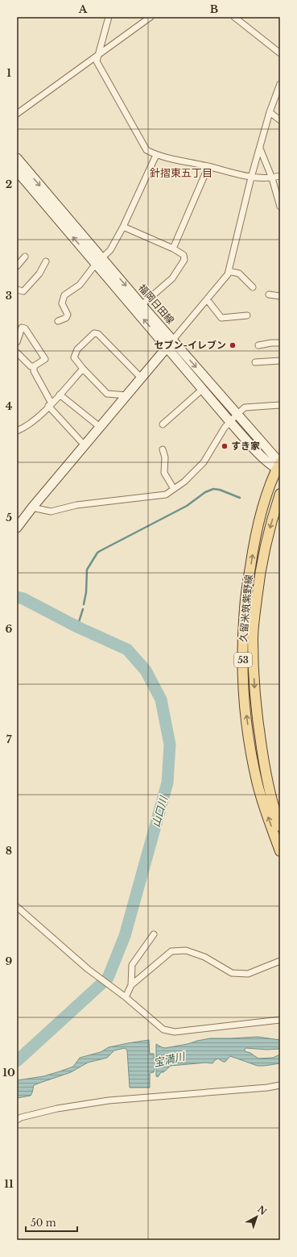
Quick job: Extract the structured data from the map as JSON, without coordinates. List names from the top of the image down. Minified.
{"streets":{"main road":["福岡日田線","久留米筑紫野線","53"]},"crossings":[["福岡日田線","久留米筑紫野線"]],"districts":["針摺東五丁目"],"water":["山口川","宝満川"],"places":["セブン-イレブン","すき家"],"scale_bar":"50 m","north":"top right","grid":{"columns":["A","B"],"rows":["1","2","3","4","5","6","7","8","9","10","11"]}}
